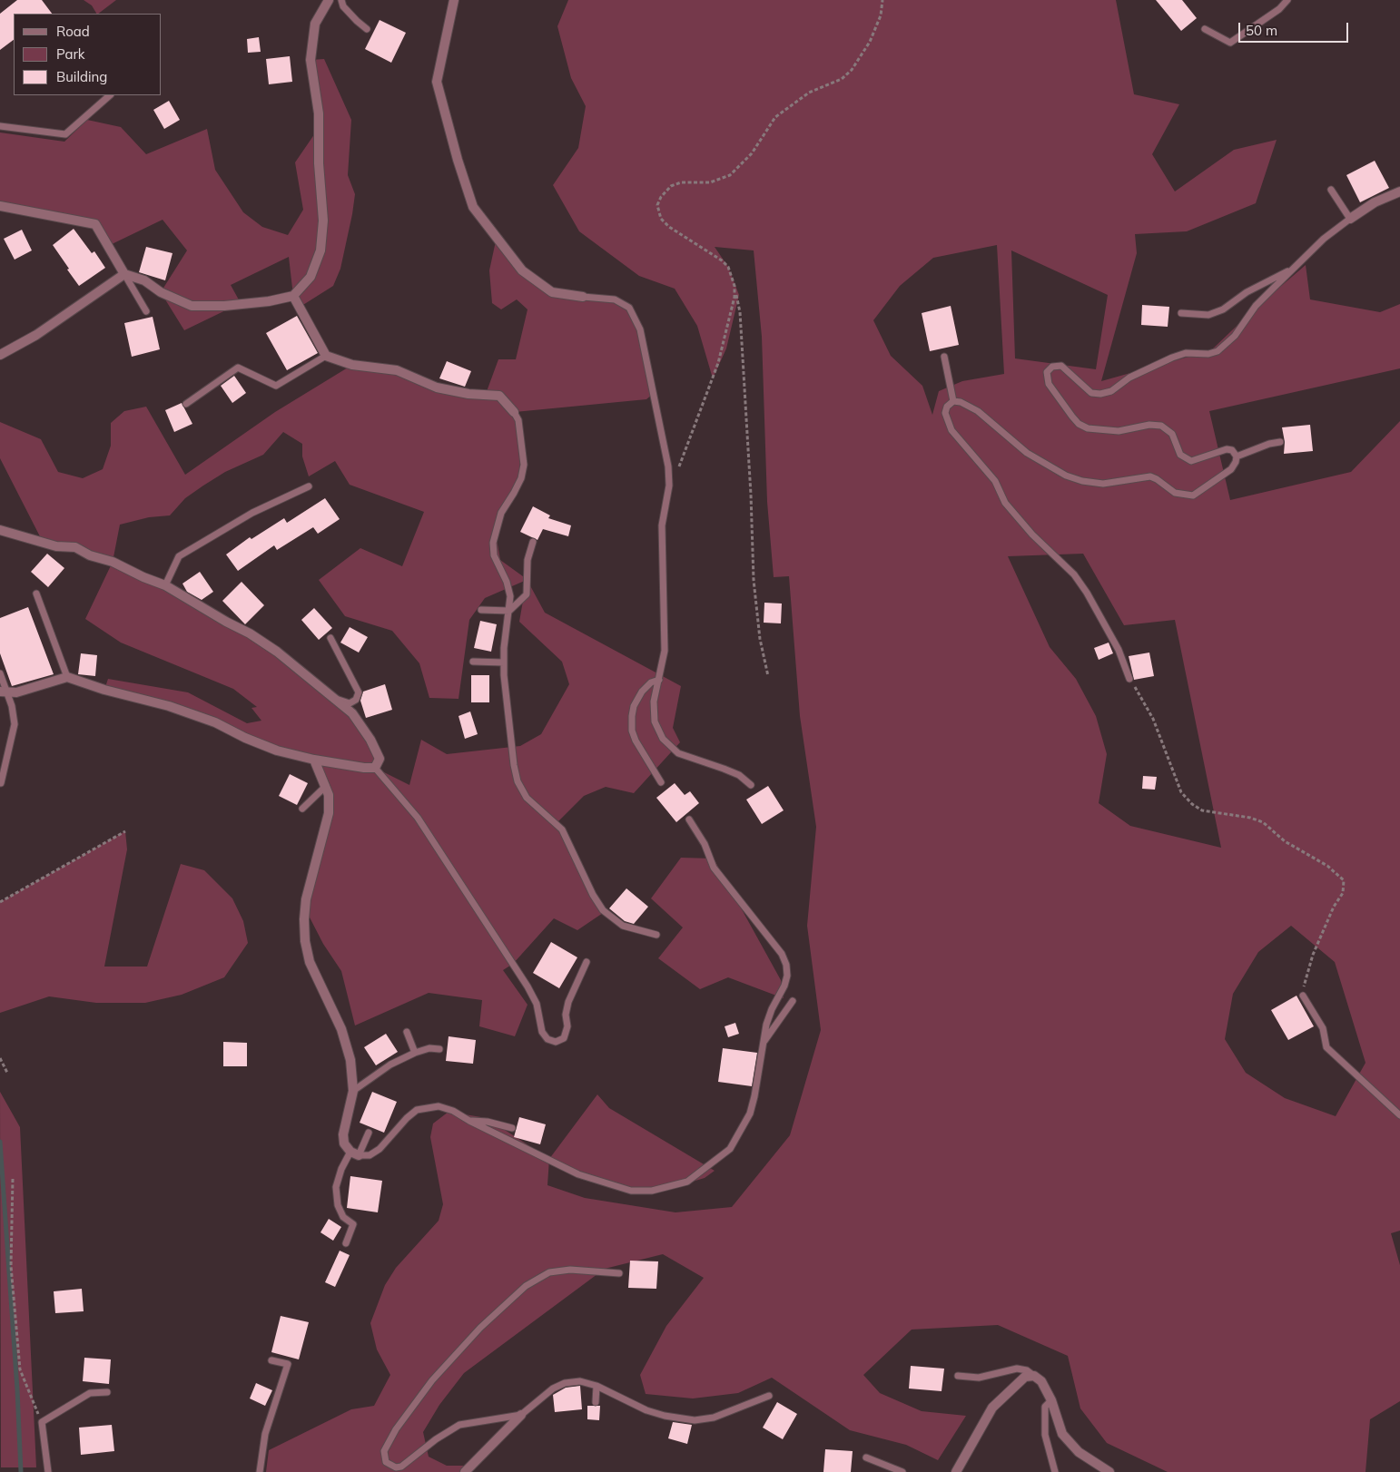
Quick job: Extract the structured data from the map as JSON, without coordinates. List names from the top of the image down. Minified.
{"legend":["Road","Park","Building"],"scale_bar":"50 m"}
